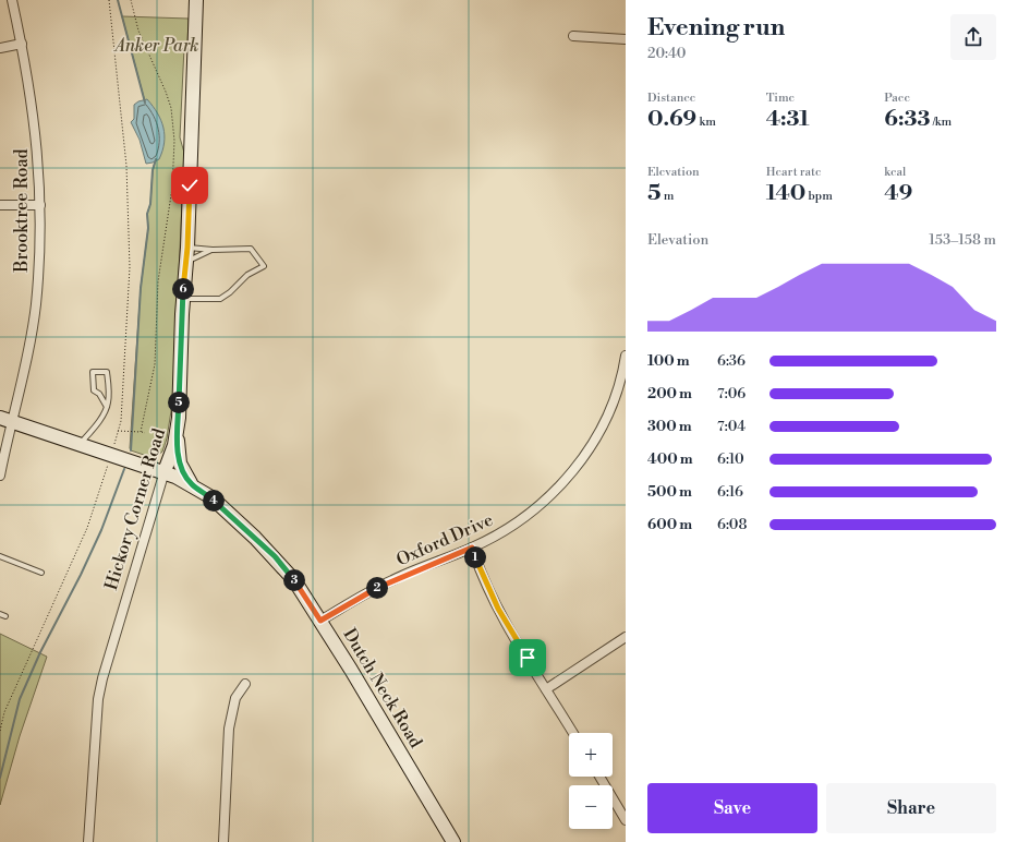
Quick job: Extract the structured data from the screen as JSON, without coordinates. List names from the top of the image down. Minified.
{"streets":{"street":["Brooktree Road","Hickory Corner Road","Oxford Drive","Dutch Neck Road"]},"crossings":[["Brooktree Road","Dutch Neck Road"],["Hickory Corner Road","Dutch Neck Road"],["Oxford Drive","Dutch Neck Road"]],"parks":["Anker Park"],"page":{"heading":["Evening run","20:40"],"stats":[["Distance","0.69 km"],["Time","4:31"],["Pace","6:33 /km"],["Elevation","5 m"],["Heart rate","140 bpm"],["kcal","49"]],"chart":["Elevation","153–158 m"],"pins":["6","5","4","1","3","2"],"list":[{"name":"100 m","note":"6:36"},{"name":"200 m","note":"7:06"},{"name":"300 m","note":"7:04"},{"name":"400 m","note":"6:10"},{"name":"500 m","note":"6:16"},{"name":"600 m","note":"6:08"}],"map_buttons":["+","−"],"buttons":["Save","Share"]}}
